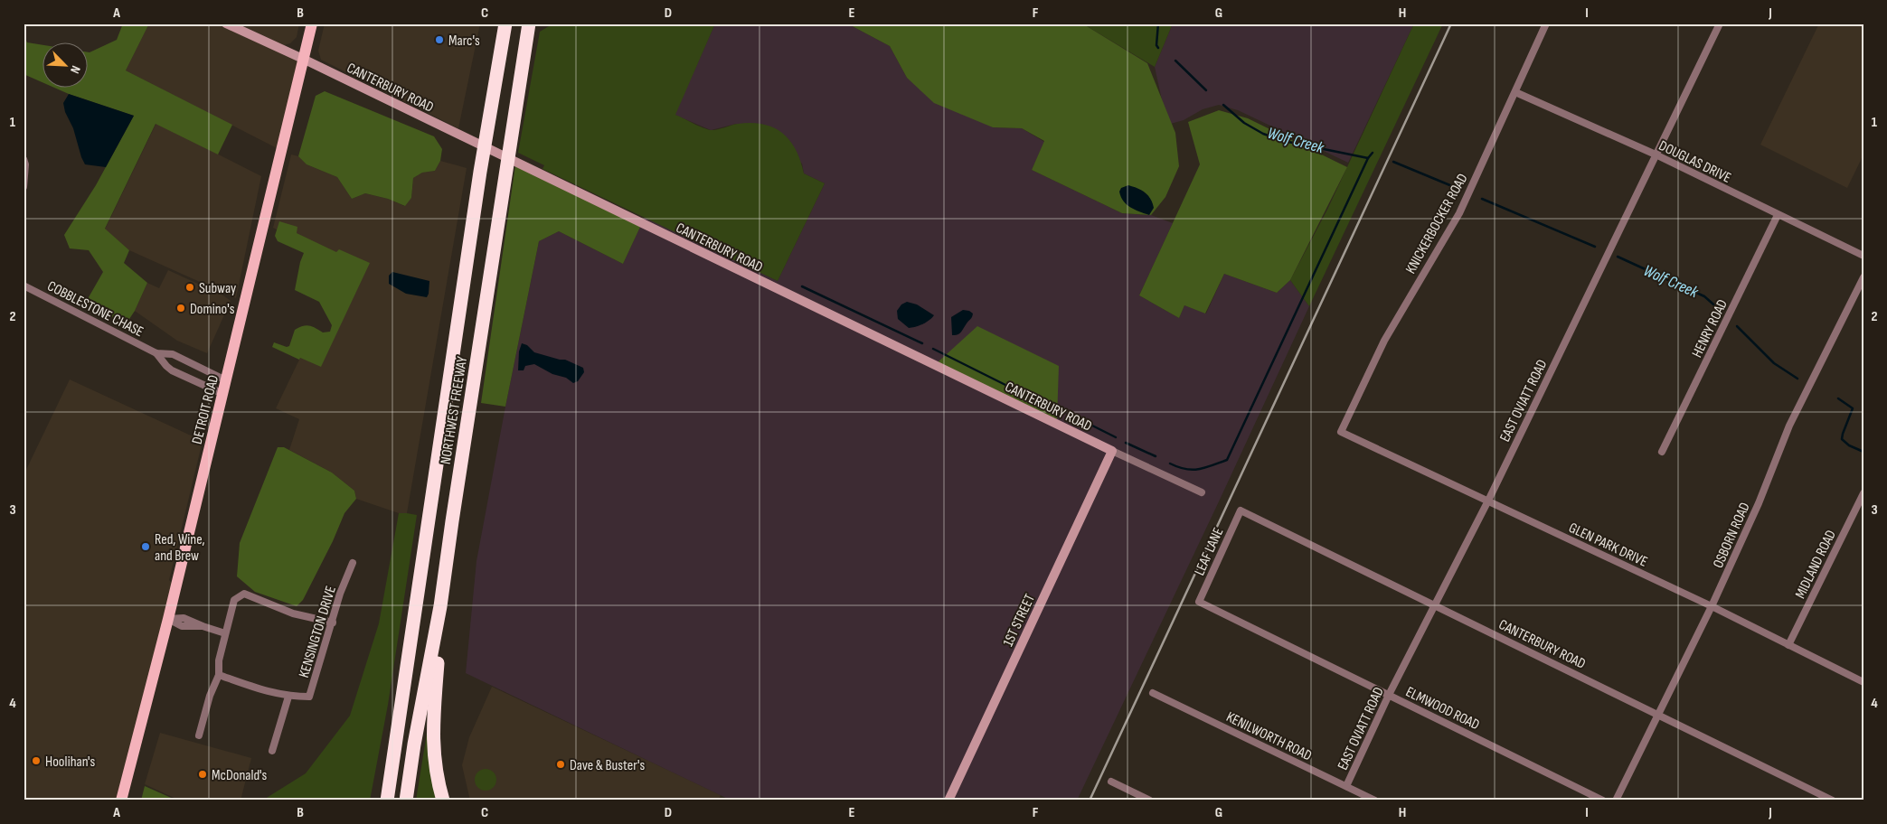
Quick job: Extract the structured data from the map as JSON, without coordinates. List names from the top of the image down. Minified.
{"streets":{"highway":["NORTHWEST FREEWAY"],"main road":["DETROIT ROAD"],"street":["CANTERBURY ROAD","DOUGLAS DRIVE","KNICKERBOCKER ROAD","COBBLESTONE CHASE","HENRY ROAD","EAST OVIATT ROAD","OSBORN ROAD","GLEN PARK DRIVE","LEAF LANE","MIDLAND ROAD","1ST STREET","KENSINGTON DRIVE","ELMWOOD ROAD","KENILWORTH ROAD"]},"crossings":[["CANTERBURY ROAD","EAST OVIATT ROAD"],["CANTERBURY ROAD","DETROIT ROAD"],["CANTERBURY ROAD","OSBORN ROAD"],["CANTERBURY ROAD","LEAF LANE"],["CANTERBURY ROAD","1ST STREET"],["DOUGLAS DRIVE","KNICKERBOCKER ROAD"],["DOUGLAS DRIVE","HENRY ROAD"],["DOUGLAS DRIVE","EAST OVIATT ROAD"],["KNICKERBOCKER ROAD","GLEN PARK DRIVE"],["COBBLESTONE CHASE","DETROIT ROAD"],["EAST OVIATT ROAD","GLEN PARK DRIVE"],["EAST OVIATT ROAD","ELMWOOD ROAD"],["EAST OVIATT ROAD","KENILWORTH ROAD"],["OSBORN ROAD","GLEN PARK DRIVE"],["GLEN PARK DRIVE","MIDLAND ROAD"],["LEAF LANE","ELMWOOD ROAD"]],"water":["Wolf Creek"],"places":["Marc's","Subway","Domino's","Red, Wine, and Brew","Hoolihan's","Dave & Buster's","McDonald's"],"north":"bottom right","grid":{"columns":["A","B","C","D","E","F","G","H","I","J"],"rows":["1","2","3","4"]}}
